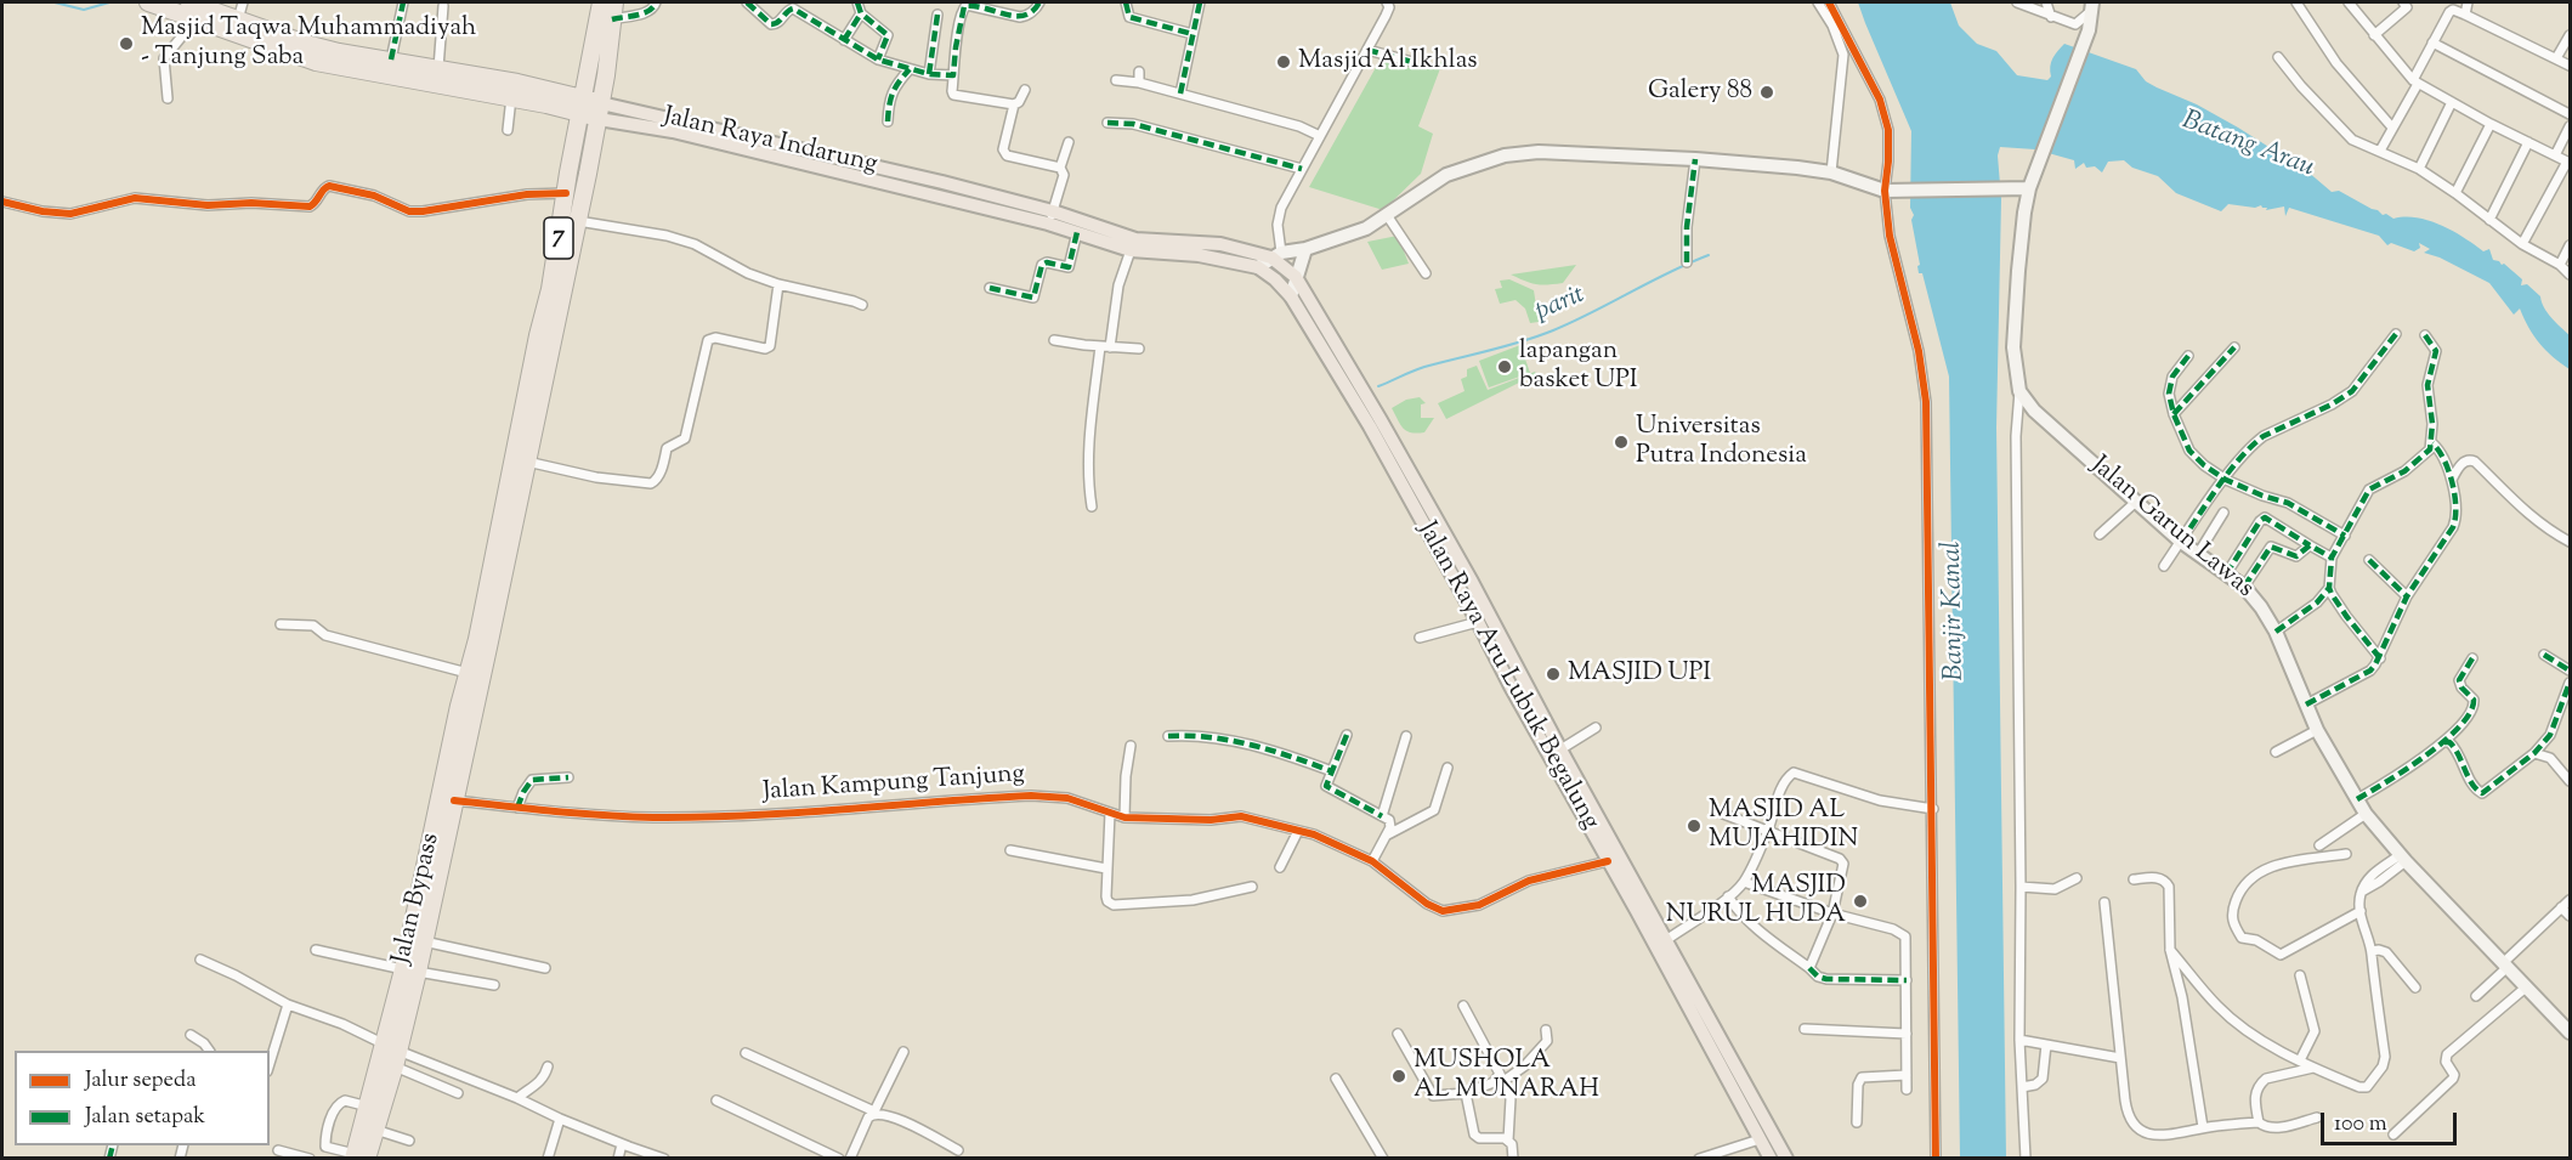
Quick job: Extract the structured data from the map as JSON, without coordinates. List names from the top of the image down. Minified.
{"streets":{"highway":["Jalan Raya Indarung","7","Jalan Bypass"],"main road":["Jalan Garun Lawas","Jalan Raya Aru Lubuk Begalung"],"street":["Jalan Kampung Tanjung"]},"crossings":[["Jalan Raya Indarung","7"],["Jalan Raya Indarung","Jalan Raya Aru Lubuk Begalung"],["7","Jalan Bypass"],["Jalan Raya Aru Lubuk Begalung","Jalan Kampung Tanjung"]],"water":["Batang Arau","parit","Banjir Kanal"],"places":["Masjid Taqwa Muhammadiyah - Tanjung Saba","Masjid Al Ikhlas","Galery 88","lapangan basket UPI","Universitas Putra Indonesia","MASJID UPI","MASJID AL MUJAHIDIN","MASJID NURUL HUDA","MUSHOLA AL MUNARAH"],"legend":["Jalur sepeda","Jalan setapak"],"scale_bar":"100 m"}
